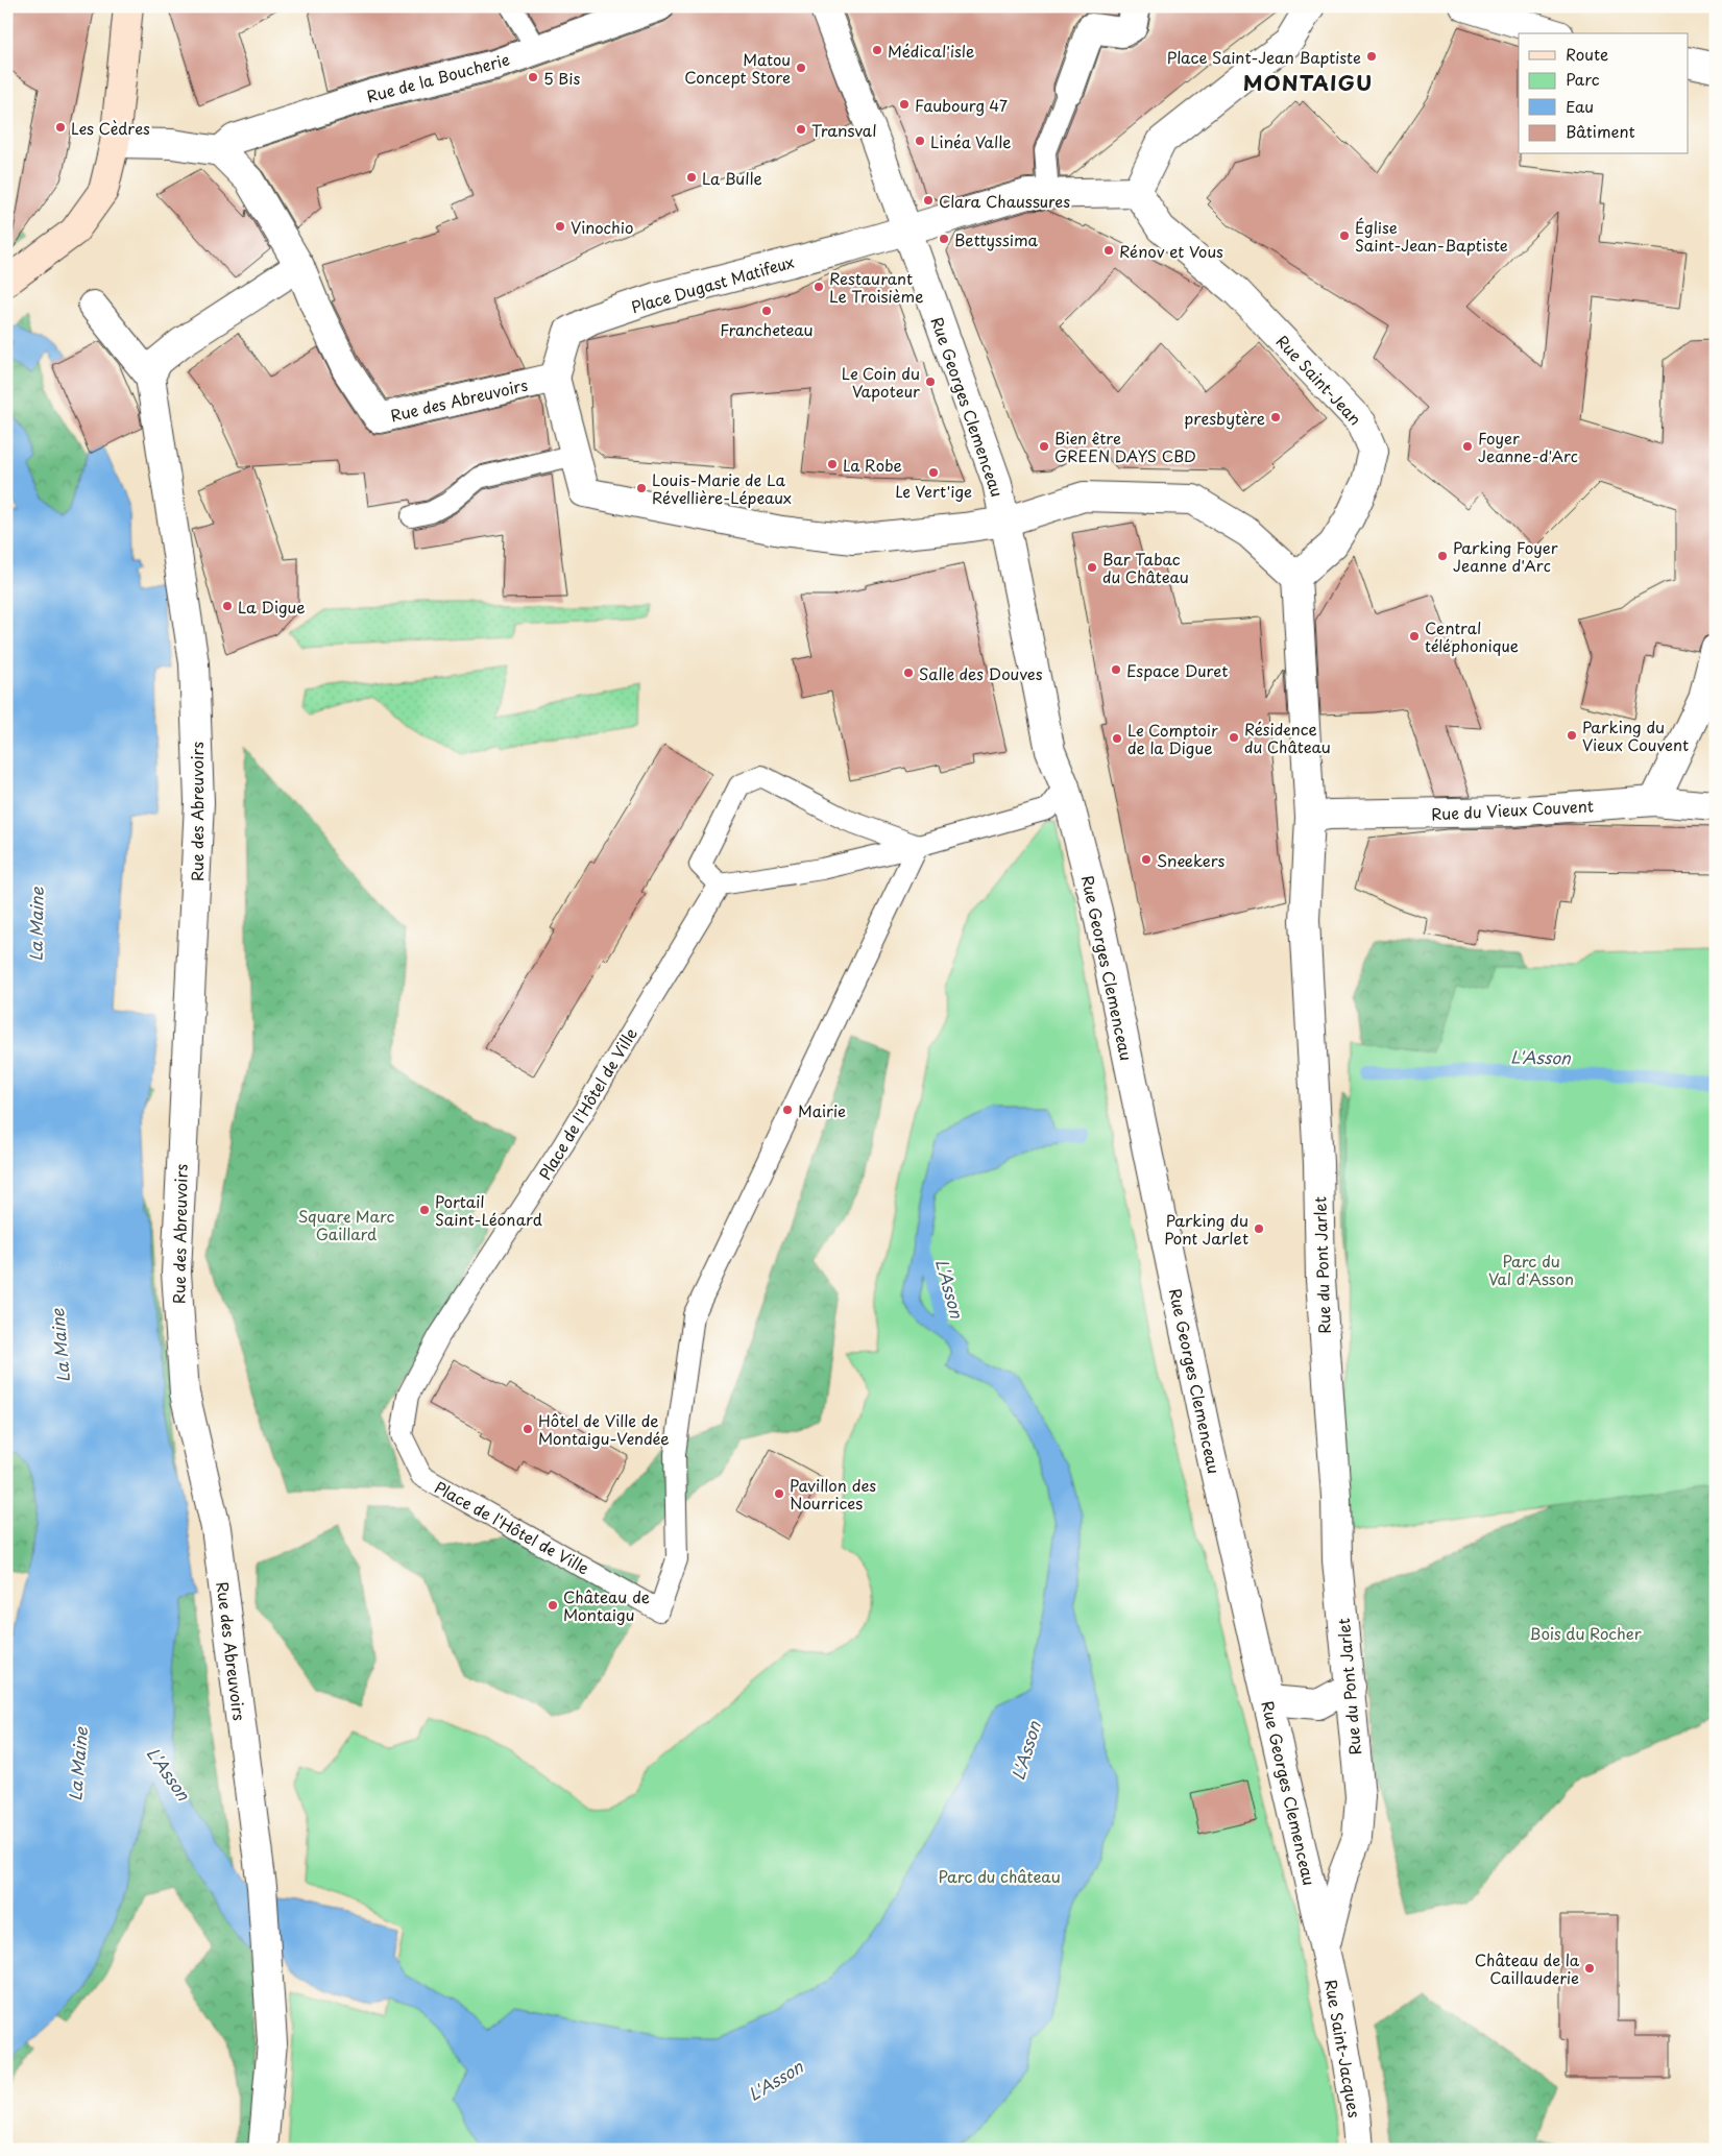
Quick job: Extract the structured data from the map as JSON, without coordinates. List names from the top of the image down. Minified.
{"streets":{"street":["Rue de la Boucherie","Place Dugast Matifeux","Rue Saint-Jean","Rue des Abreuvoirs","Rue Georges Clemenceau","Rue du Vieux Couvent","Rue du Pont Jarlet","Rue Saint-Jacques"],"lane":["Place de l'Hôtel de Ville"]},"crossings":[["Rue de la Boucherie","Rue des Abreuvoirs"],["Place Dugast Matifeux","Rue des Abreuvoirs"],["Place Dugast Matifeux","Rue Georges Clemenceau"],["Rue Saint-Jean","Rue du Pont Jarlet"],["Rue Georges Clemenceau","Rue du Pont Jarlet"],["Rue Georges Clemenceau","Rue Saint-Jacques"],["Rue du Vieux Couvent","Rue du Pont Jarlet"],["Rue du Pont Jarlet","Rue Saint-Jacques"]],"districts":["MONTAIGU"],"water":["La Maine","L'Asson"],"parks":["Square Marc Gaillard","Parc du Val d'Asson","Bois du Rocher","Parc du château"],"places":["Médical'isle","Place Saint-Jean Baptiste","Matou Concept Store","5 Bis","Faubourg 47","Les Cèdres","Transval","Linéa Valle","La Bulle","Clara Chaussures","Vinochio","Église Saint-Jean-Baptiste","Bettyssima","Rénov et Vous","Restaurant Le Troisième","Francheteau","Le Coin du Vapoteur","presbytère","Bien être GREEN DAYS CBD","Foyer Jeanne-d'Arc","La Robe","Le Vert'ige","Louis-Marie de La Révellière-Lépeaux","Parking Foyer Jeanne d'Arc","Bar Tabac du Château","La Digue","Central téléphonique","Espace Duret","Salle des Douves","Parking du Vieux Couvent","Résidence du Château","Le Comptoir de la Digue","Sneekers","Mairie","Portail Saint-Léonard","Parking du Pont Jarlet","Hôtel de Ville de Montaigu-Vendée","Pavillon des Nourrices","Château de Montaigu","Château de la Caillauderie"],"legend":["Route","Parc","Eau","Bâtiment"]}
